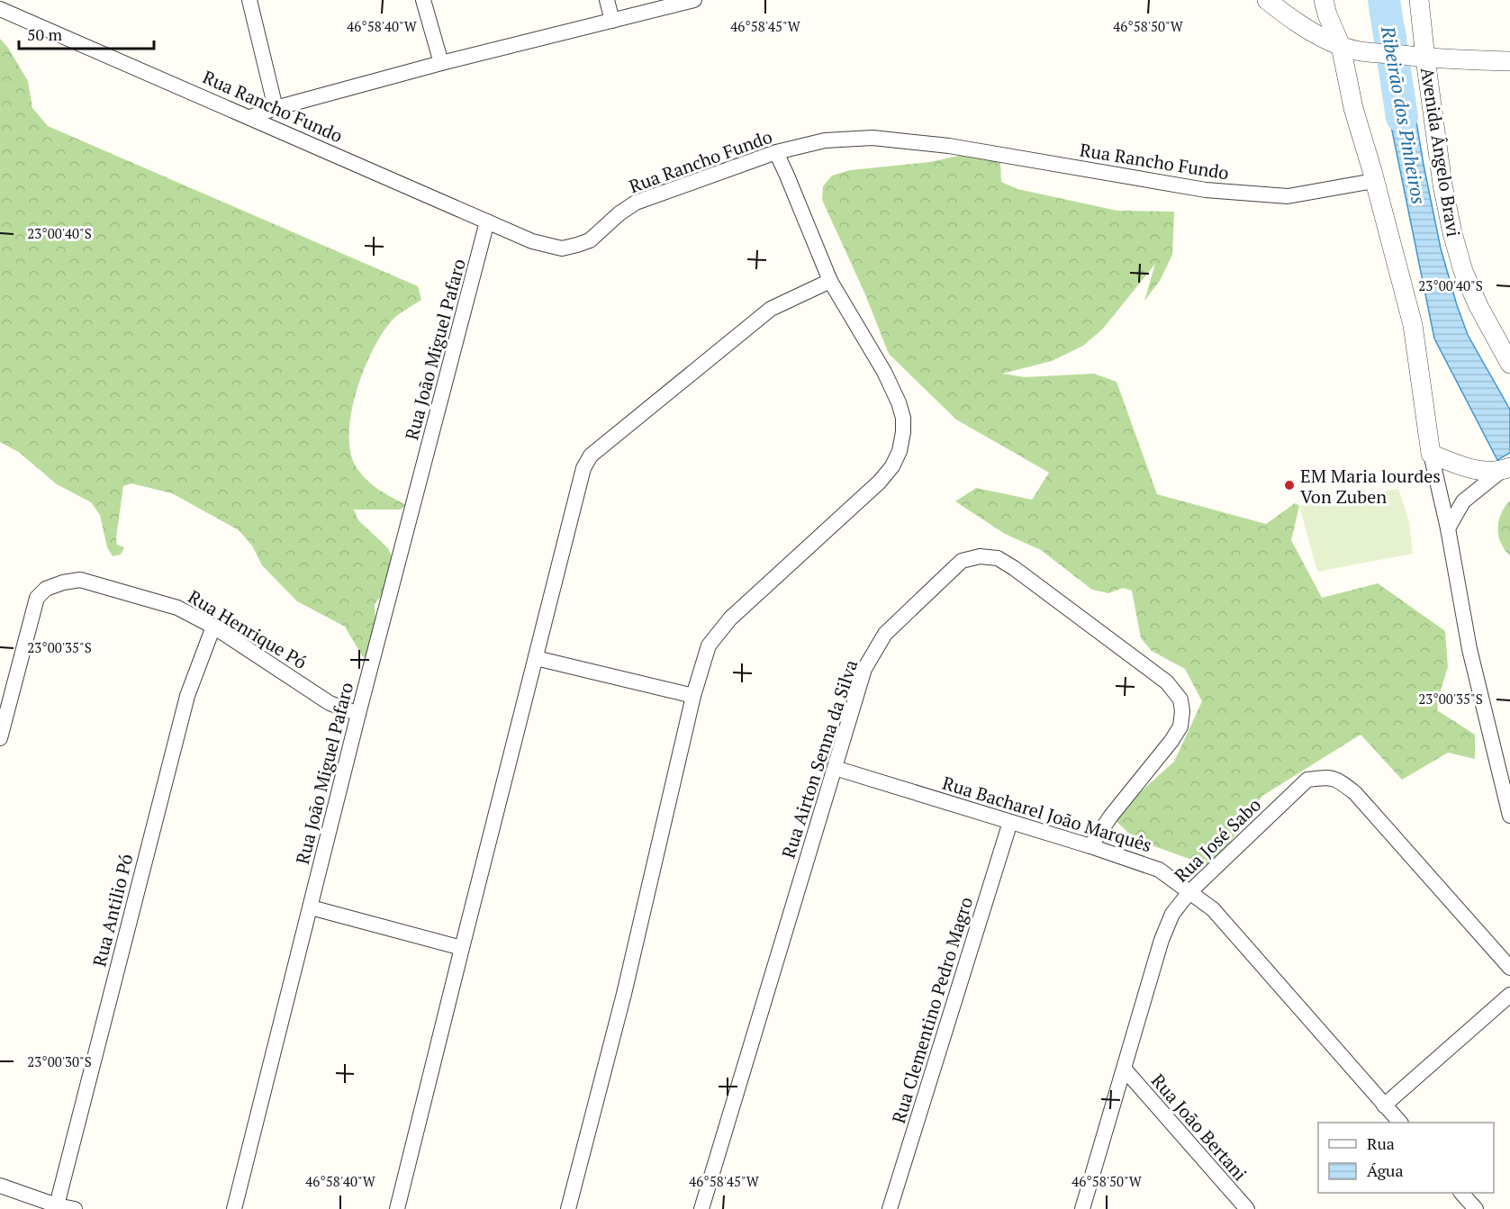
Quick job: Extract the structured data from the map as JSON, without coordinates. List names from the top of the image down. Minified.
{"streets":{"street":["Rua Rancho Fundo","Avenida Ângelo Bravi","Rua João Miguel Pafaro","Rua Henrique Pó","Rua Airton Senna da Silva","Rua Bacharel João Marquês","Rua José Sabo","Rua Antilio Pó","Rua Clementino Pedro Magro","Rua João Bertani"]},"crossings":[["Rua Rancho Fundo","Rua João Miguel Pafaro"],["Rua João Miguel Pafaro","Rua Henrique Pó"],["Rua Henrique Pó","Rua Antilio Pó"],["Rua Airton Senna da Silva","Rua Bacharel João Marquês"],["Rua Bacharel João Marquês","Rua José Sabo"],["Rua Bacharel João Marquês","Rua Clementino Pedro Magro"],["Rua José Sabo","Rua João Bertani"]],"water":["Ribeirão dos Pinheiros"],"places":["EM Maria lourdes Von Zuben"],"legend":["Rua","Água"],"scale_bar":"50 m","coordinates":["46°58'40\"W","46°58'45\"W","46°58'50\"W","23°00'40\"S","23°00'35\"S","23°00'30\"S"]}
